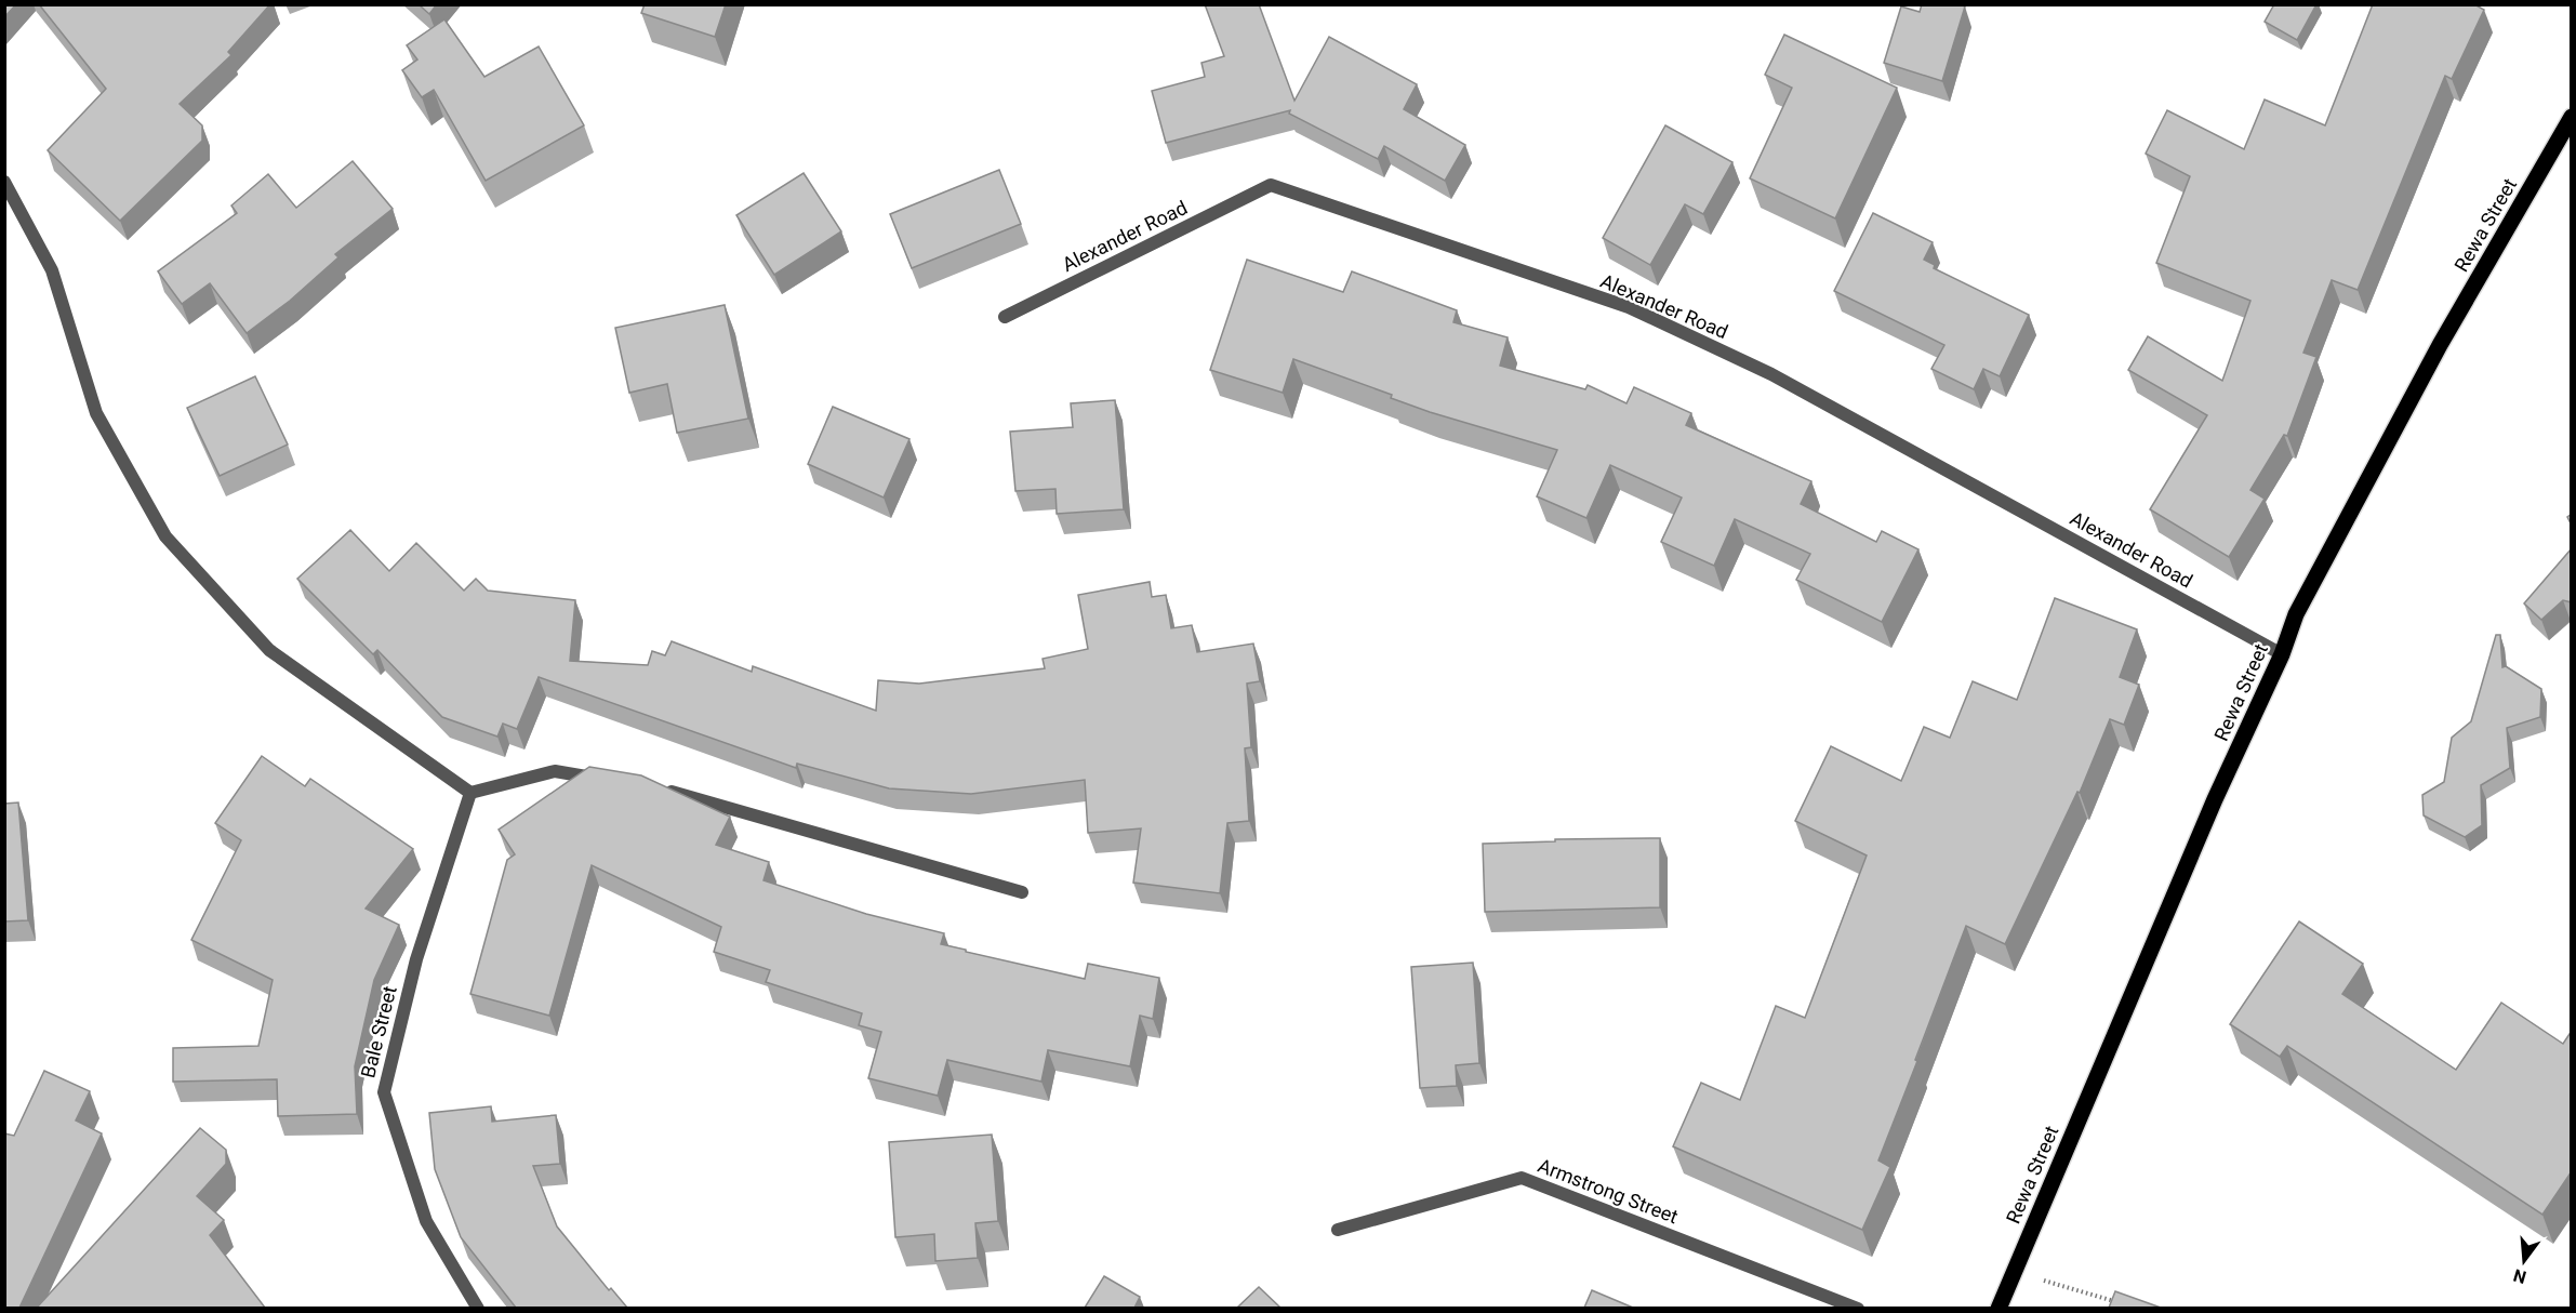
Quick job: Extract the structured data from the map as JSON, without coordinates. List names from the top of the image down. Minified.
{"streets":{"main road":["Rewa Street"],"street":["Alexander Road","Bale Street","Armstrong Street"]},"crossings":[["Rewa Street","Alexander Road"]],"north":"bottom"}
